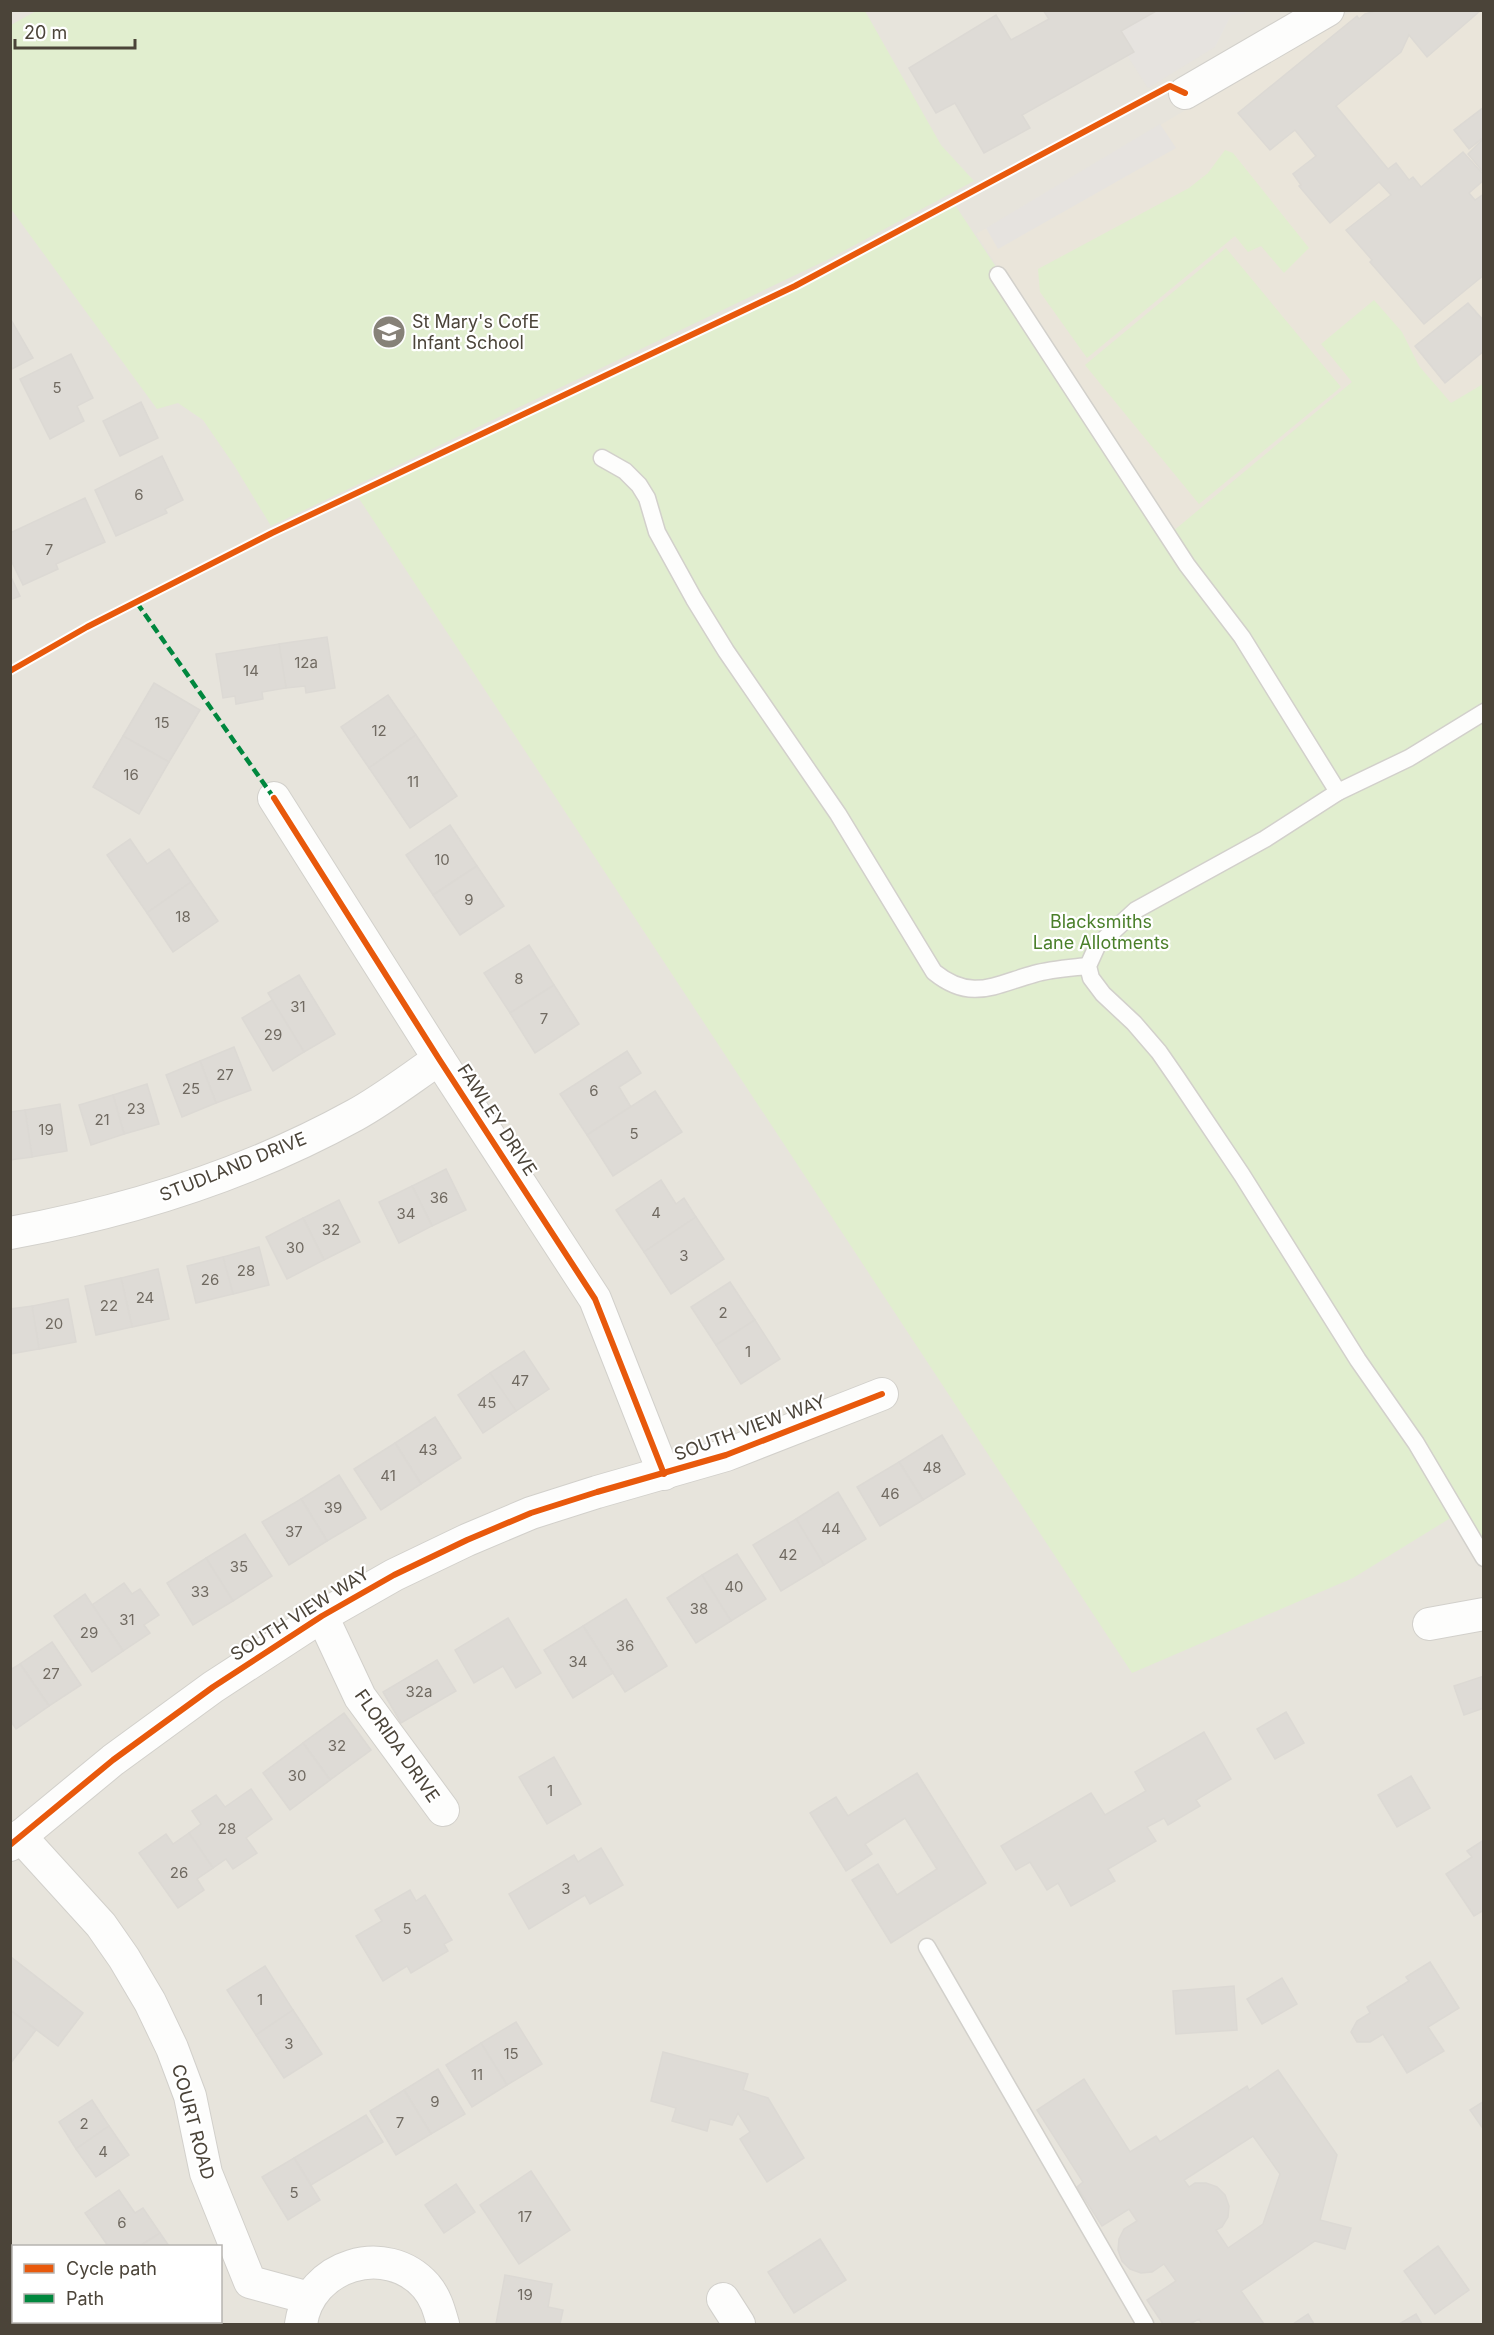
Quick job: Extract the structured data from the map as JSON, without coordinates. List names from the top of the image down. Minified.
{"streets":{"street":["FAWLEY DRIVE","STUDLAND DRIVE","SOUTH VIEW WAY","FLORIDA DRIVE","COURT ROAD"]},"crossings":[["FAWLEY DRIVE","STUDLAND DRIVE"],["FAWLEY DRIVE","SOUTH VIEW WAY"],["SOUTH VIEW WAY","FLORIDA DRIVE"],["SOUTH VIEW WAY","COURT ROAD"]],"parks":["Blacksmiths Lane Allotments"],"places":{"school or university":["St Mary's CofE Infant School"]},"house_numbers":["5","6","7","12a","14","15","12","16","11","10","9","18","8","31","7","29","27","25","6","23","21","19","5","36","4","34","32","30","3","28","26","24","22","2","20","1","47","45","43","48","41","46","39","44","37","42","35","40","33","38","31","29","36","34","27","32a","32","30","1","28","26","3","5","1","3","15","11","9","7","2","4","5","17","6","19"],"legend":["Cycle path","Path"],"scale_bar":"20 m"}
